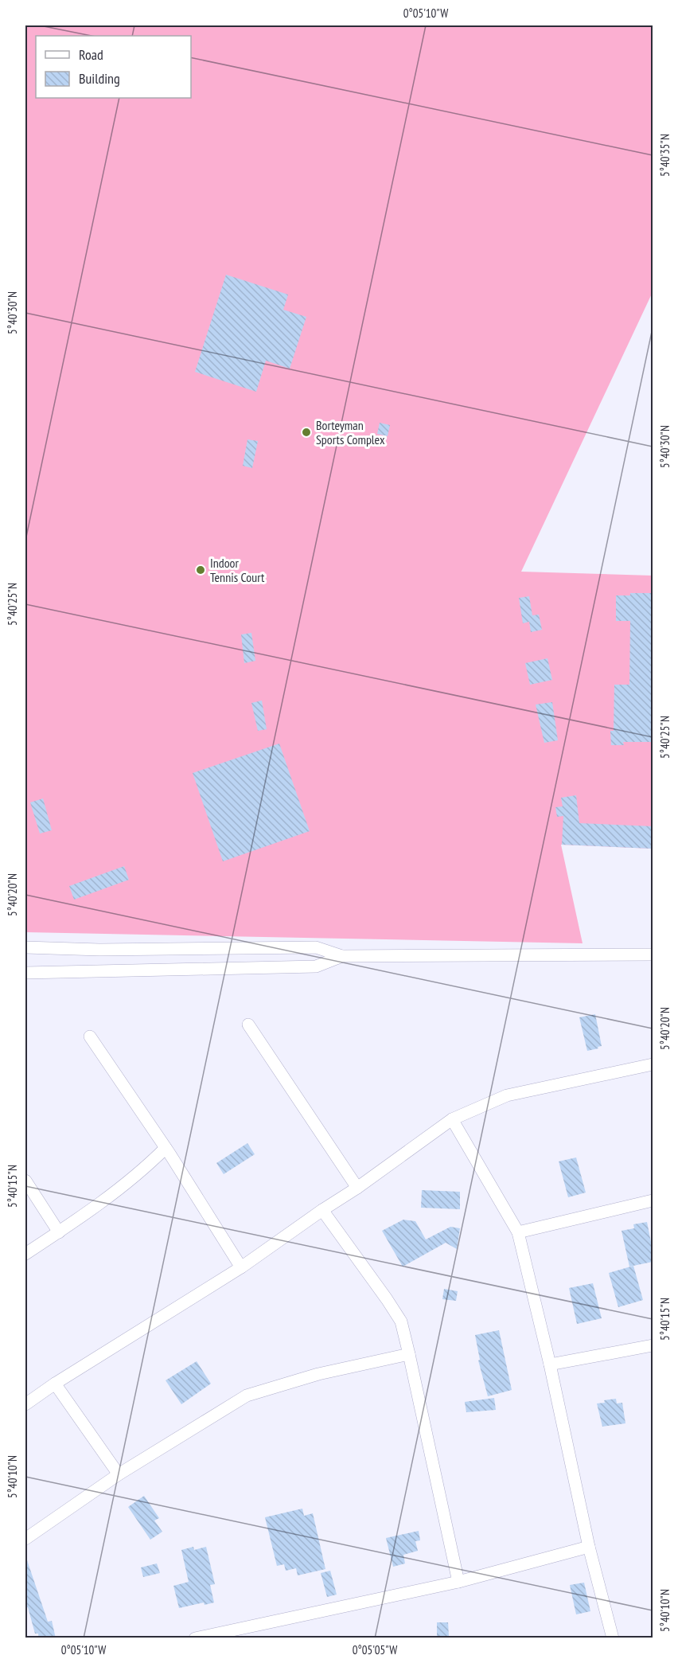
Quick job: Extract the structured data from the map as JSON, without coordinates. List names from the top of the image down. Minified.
{"places":["Borteyman Sports Complex","Indoor Tennis Court"],"legend":["Road","Building"],"coordinates":["0°05'10\"W","5°40'35\"N","5°40'30\"N","5°40'25\"N","5°40'20\"N","5°40'15\"N","5°40'10\"N","0°05'05\"W"]}
